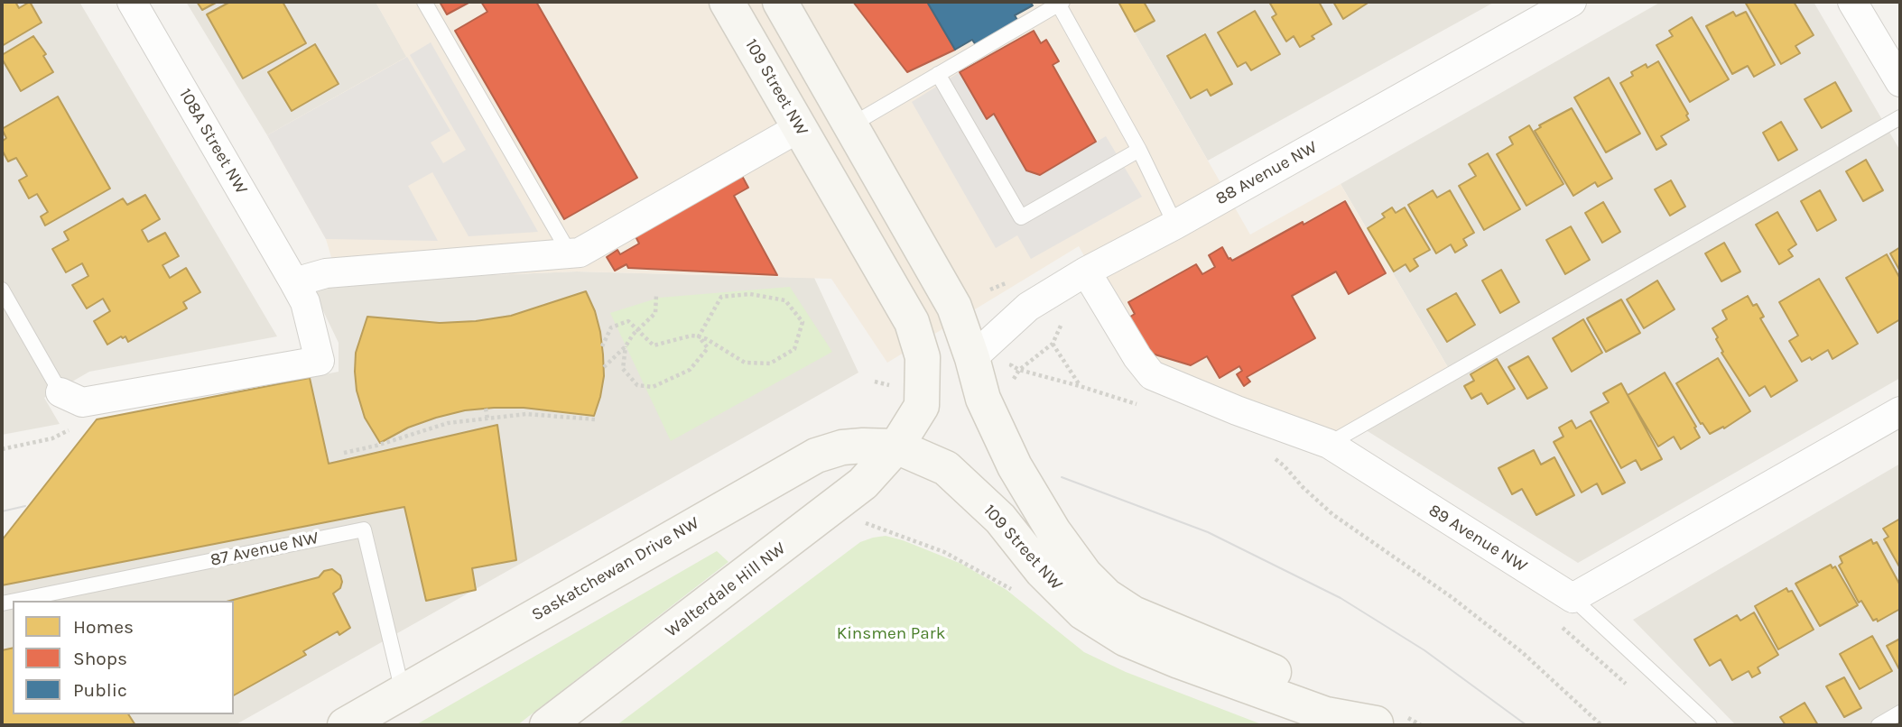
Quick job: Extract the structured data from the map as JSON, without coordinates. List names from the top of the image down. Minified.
{"streets":{"main road":["109 Street NW","Saskatchewan Drive NW","Walterdale Hill NW"],"street":["108A Street NW","88 Avenue NW","89 Avenue NW"],"lane":["87 Avenue NW"]},"crossings":[["109 Street NW","88 Avenue NW"],["109 Street NW","Saskatchewan Drive NW"],["109 Street NW","Walterdale Hill NW"],["88 Avenue NW","89 Avenue NW"],["87 Avenue NW","Saskatchewan Drive NW"],["Saskatchewan Drive NW","Walterdale Hill NW"]],"parks":["Kinsmen Park"],"legend":["Homes","Shops","Public"]}
